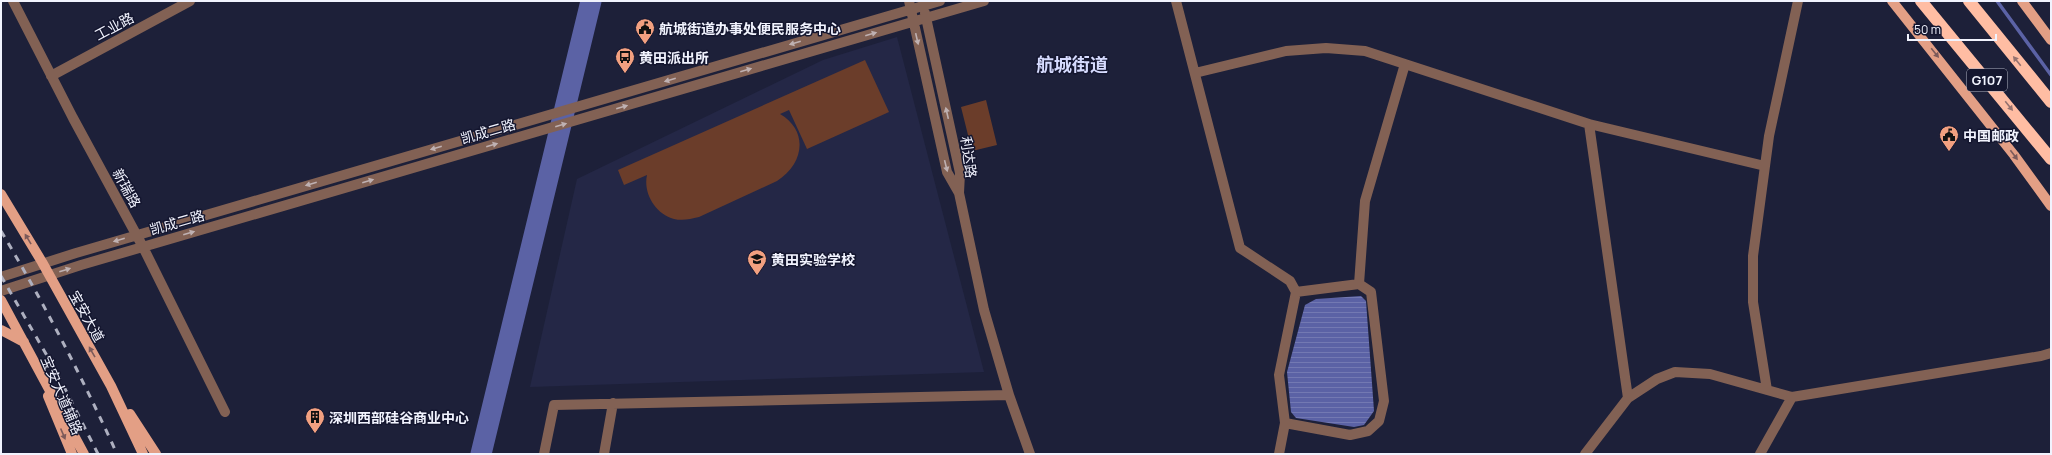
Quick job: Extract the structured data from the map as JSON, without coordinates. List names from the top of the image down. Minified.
{"streets":{"highway":["G107"],"main road":["宝安大道","宝安大道辅路"],"street":["工业路","凯成二路","利达路","新瑞路"]},"crossings":[["工业路","新瑞路"],["凯成二路","利达路"],["凯成二路","新瑞路"],["凯成二路","宝安大道"]],"districts":["航城街道"],"places":{"public building":["航城街道办事处便民服务中心","中国邮政"],"bus stop":["黄田派出所"],"school or university":["黄田实验学校"],"building":["深圳西部硅谷商业中心"]},"scale_bar":"50 m"}
